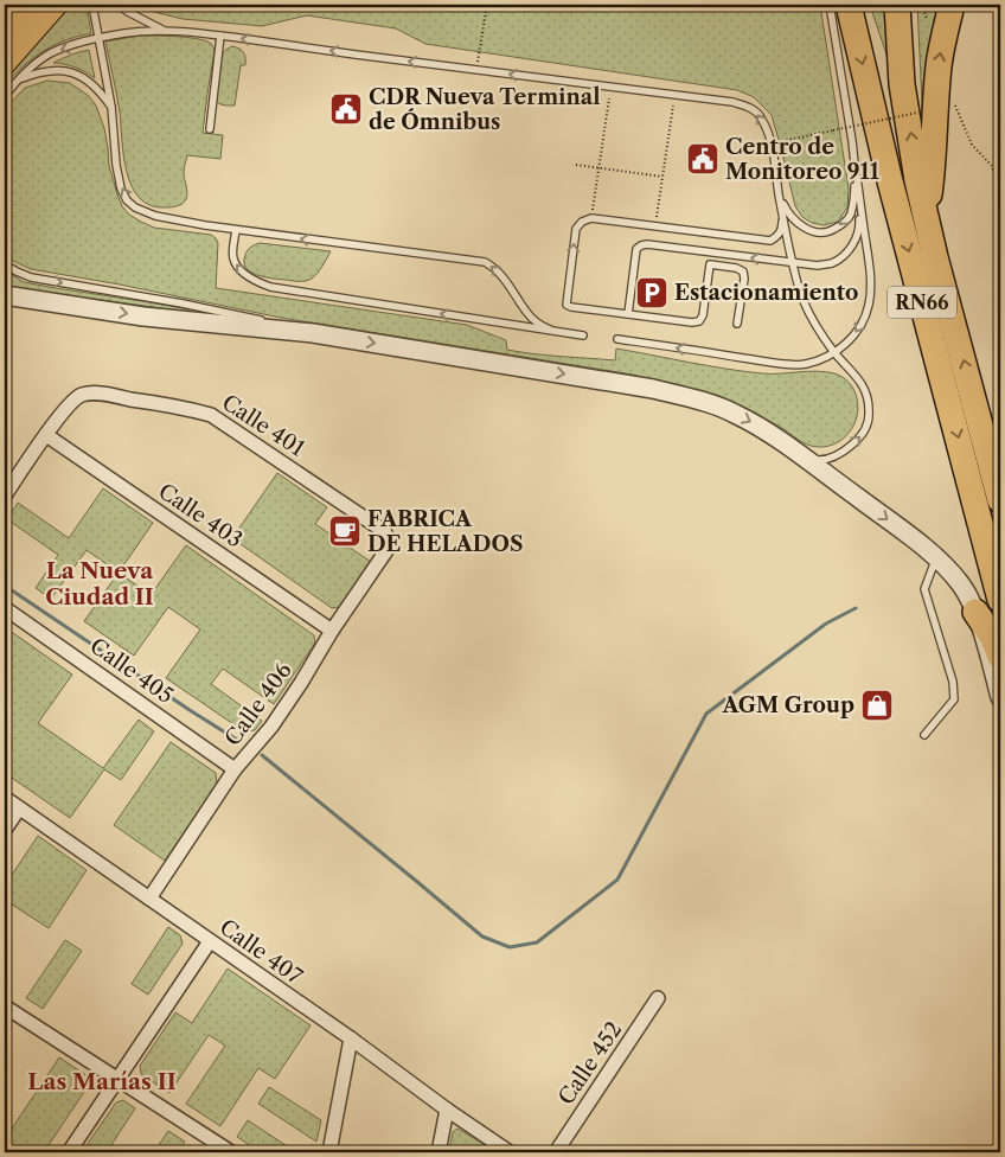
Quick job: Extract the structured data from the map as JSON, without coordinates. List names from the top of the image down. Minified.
{"streets":{"highway":["RN66"],"street":["Calle 401","Calle 403","Calle 405","Calle 406","Calle 407","Calle 452"]},"crossings":[["Calle 401","Calle 403"],["Calle 401","Calle 406"],["Calle 403","Calle 406"],["Calle 405","Calle 406"],["Calle 406","Calle 407"]],"districts":["La Nueva Ciudad II","Las Marías II"],"places":{"public building":["CDR Nueva Terminal de Ómnibus","Centro de Monitoreo 911"],"parking":["Estacionamiento"],"cafe":["FABRICA DE HELADOS"],"shop":["AGM Group"]}}
